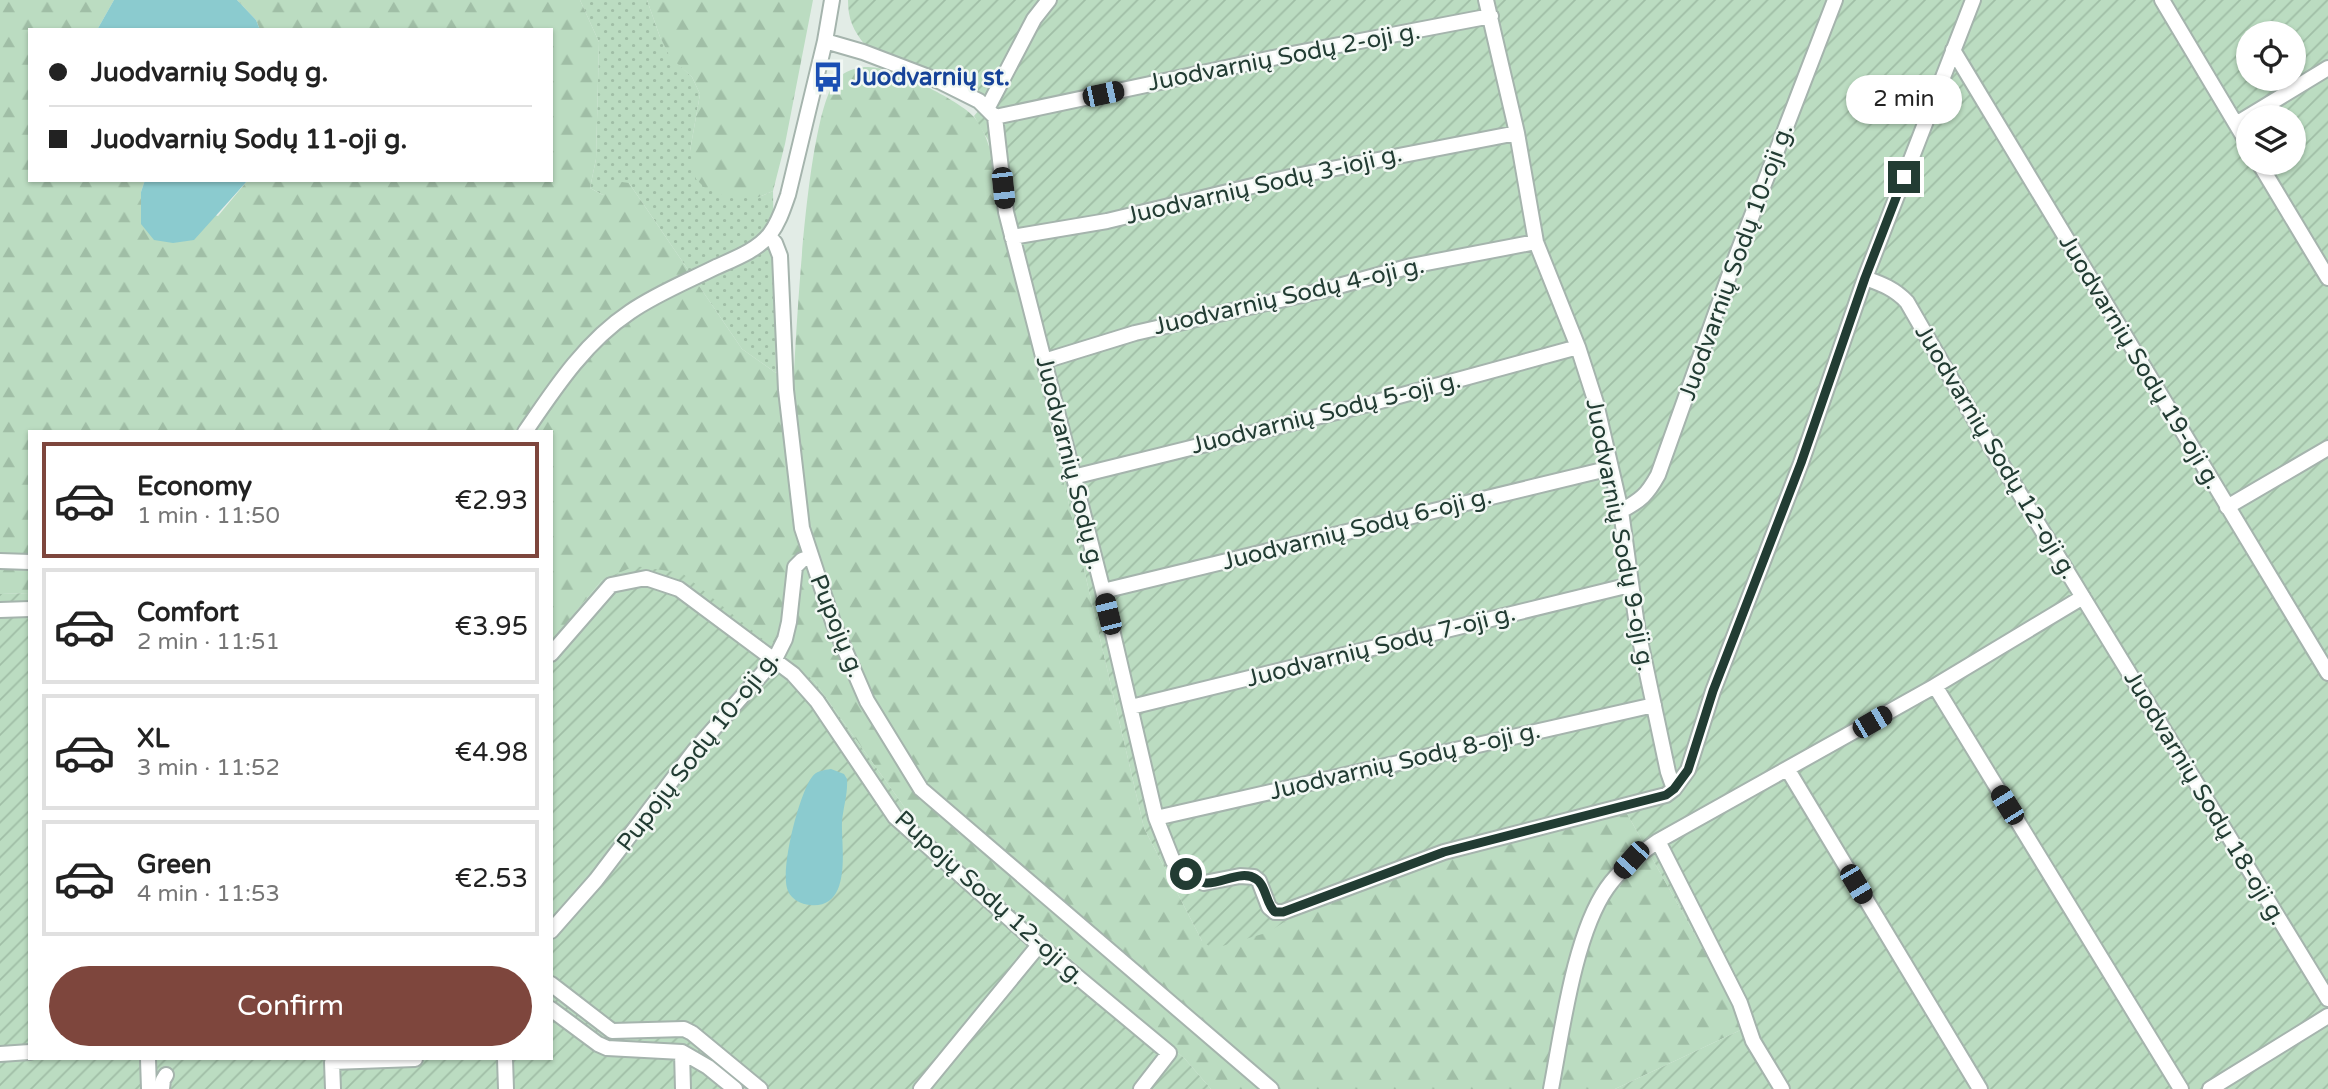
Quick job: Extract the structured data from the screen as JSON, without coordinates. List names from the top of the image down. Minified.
{"streets":{"street":["Juodvarnių Sodų 2-oji g.","Juodvarnių Sodų 3-ioji g.","Juodvarnių Sodų 10-oji g.","Juodvarnių Sodų 4-oji g.","Juodvarnių Sodų 19-oji g.","Juodvarnių Sodų 5-oji g.","Juodvarnių Sodų 12-oji g.","Juodvarnių Sodų g.","Juodvarnių Sodų 6-oji g.","Juodvarnių Sodų 9-oji g.","Pupojų g.","Juodvarnių Sodų 7-oji g.","Pupojų Sodų 10-oji g.","Juodvarnių Sodų 8-oji g.","Juodvarnių Sodų 18-oji g.","Pupojų Sodų 12-oji g."]},"crossings":[["Juodvarnių Sodų 2-oji g.","Juodvarnių Sodų g."],["Juodvarnių Sodų 2-oji g.","Juodvarnių Sodų 9-oji g."],["Juodvarnių Sodų 3-ioji g.","Juodvarnių Sodų g."],["Juodvarnių Sodų 3-ioji g.","Juodvarnių Sodų 9-oji g."],["Juodvarnių Sodų 10-oji g.","Juodvarnių Sodų 9-oji g."],["Juodvarnių Sodų 4-oji g.","Juodvarnių Sodų g."],["Juodvarnių Sodų 4-oji g.","Juodvarnių Sodų 9-oji g."],["Juodvarnių Sodų 5-oji g.","Juodvarnių Sodų g."],["Juodvarnių Sodų 5-oji g.","Juodvarnių Sodų 9-oji g."],["Juodvarnių Sodų 12-oji g.","Juodvarnių Sodų 18-oji g."],["Juodvarnių Sodų g.","Juodvarnių Sodų 6-oji g."],["Juodvarnių Sodų g.","Juodvarnių Sodų 9-oji g."],["Juodvarnių Sodų g.","Juodvarnių Sodų 7-oji g."],["Juodvarnių Sodų g.","Juodvarnių Sodų 8-oji g."],["Juodvarnių Sodų 6-oji g.","Juodvarnių Sodų 9-oji g."],["Juodvarnių Sodų 9-oji g.","Juodvarnių Sodų 7-oji g."],["Juodvarnių Sodų 9-oji g.","Juodvarnių Sodų 8-oji g."],["Pupojų g.","Pupojų Sodų 10-oji g."],["Pupojų Sodų 10-oji g.","Pupojų Sodų 12-oji g."]],"places":{"bus stop":["Juodvarnių st."]},"page":{"banner":["Juodvarnių Sodų g.","Juodvarnių Sodų 11-oji g."],"bubble":"2 min","list":[{"name":"Economy","note":"1 min · 11:50","value":"€2.93"},{"name":"Comfort","note":"2 min · 11:51","value":"€3.95"},{"name":"XL","note":"3 min · 11:52","value":"€4.98"},{"name":"Green","note":"4 min · 11:53","value":"€2.53"}],"buttons":"Confirm"}}
